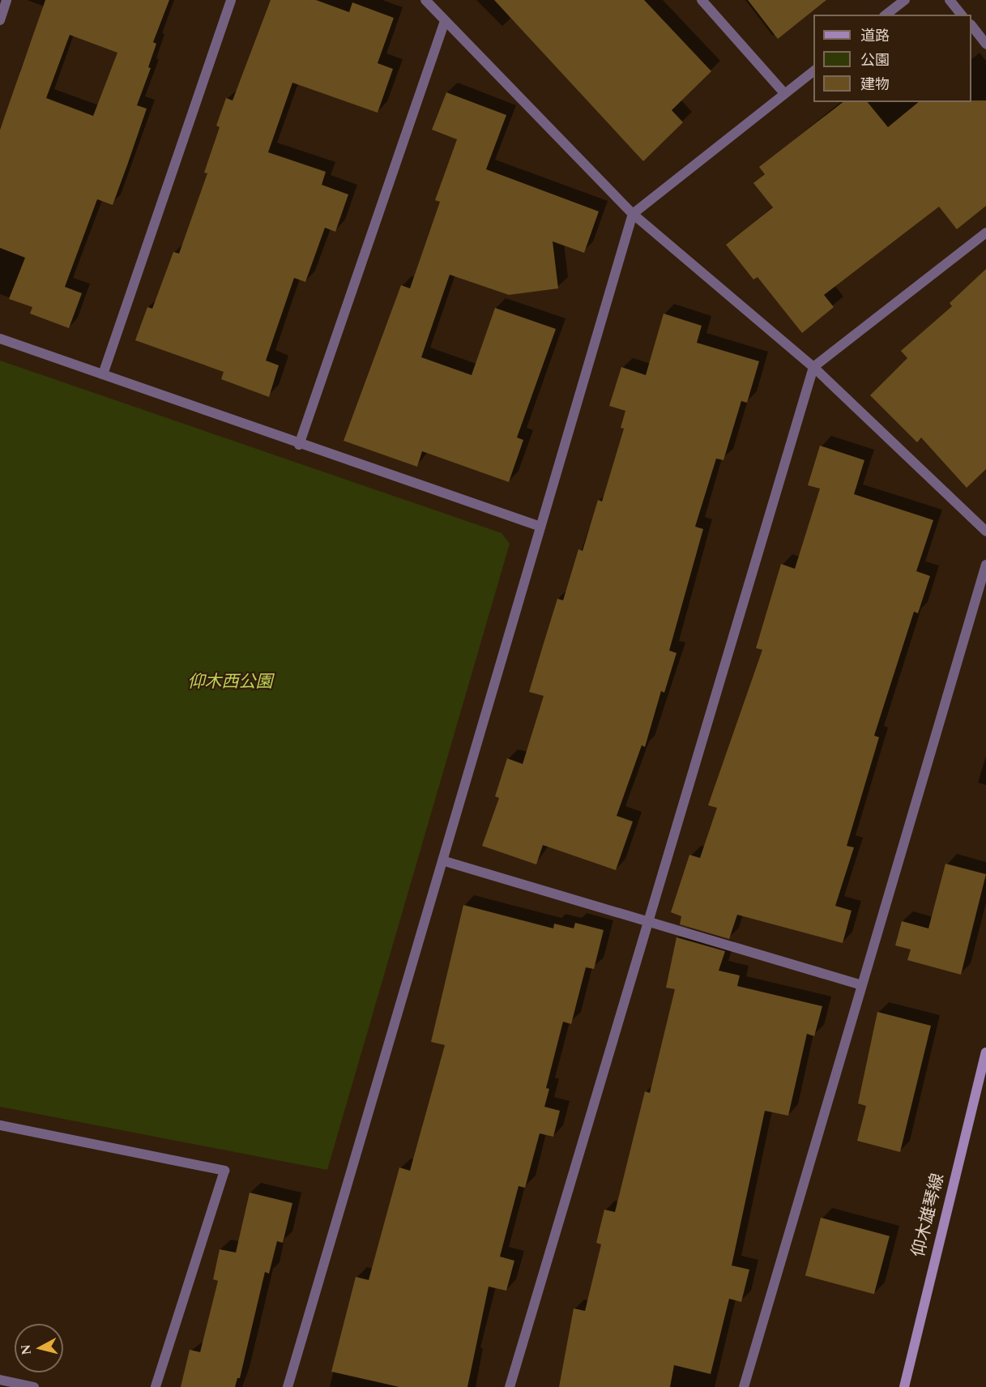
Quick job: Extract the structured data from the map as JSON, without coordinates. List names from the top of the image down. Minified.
{"streets":{"main road":["仰木雄琴線"]},"parks":["仰木西公園"],"legend":["道路","公園","建物"],"north":"left"}
